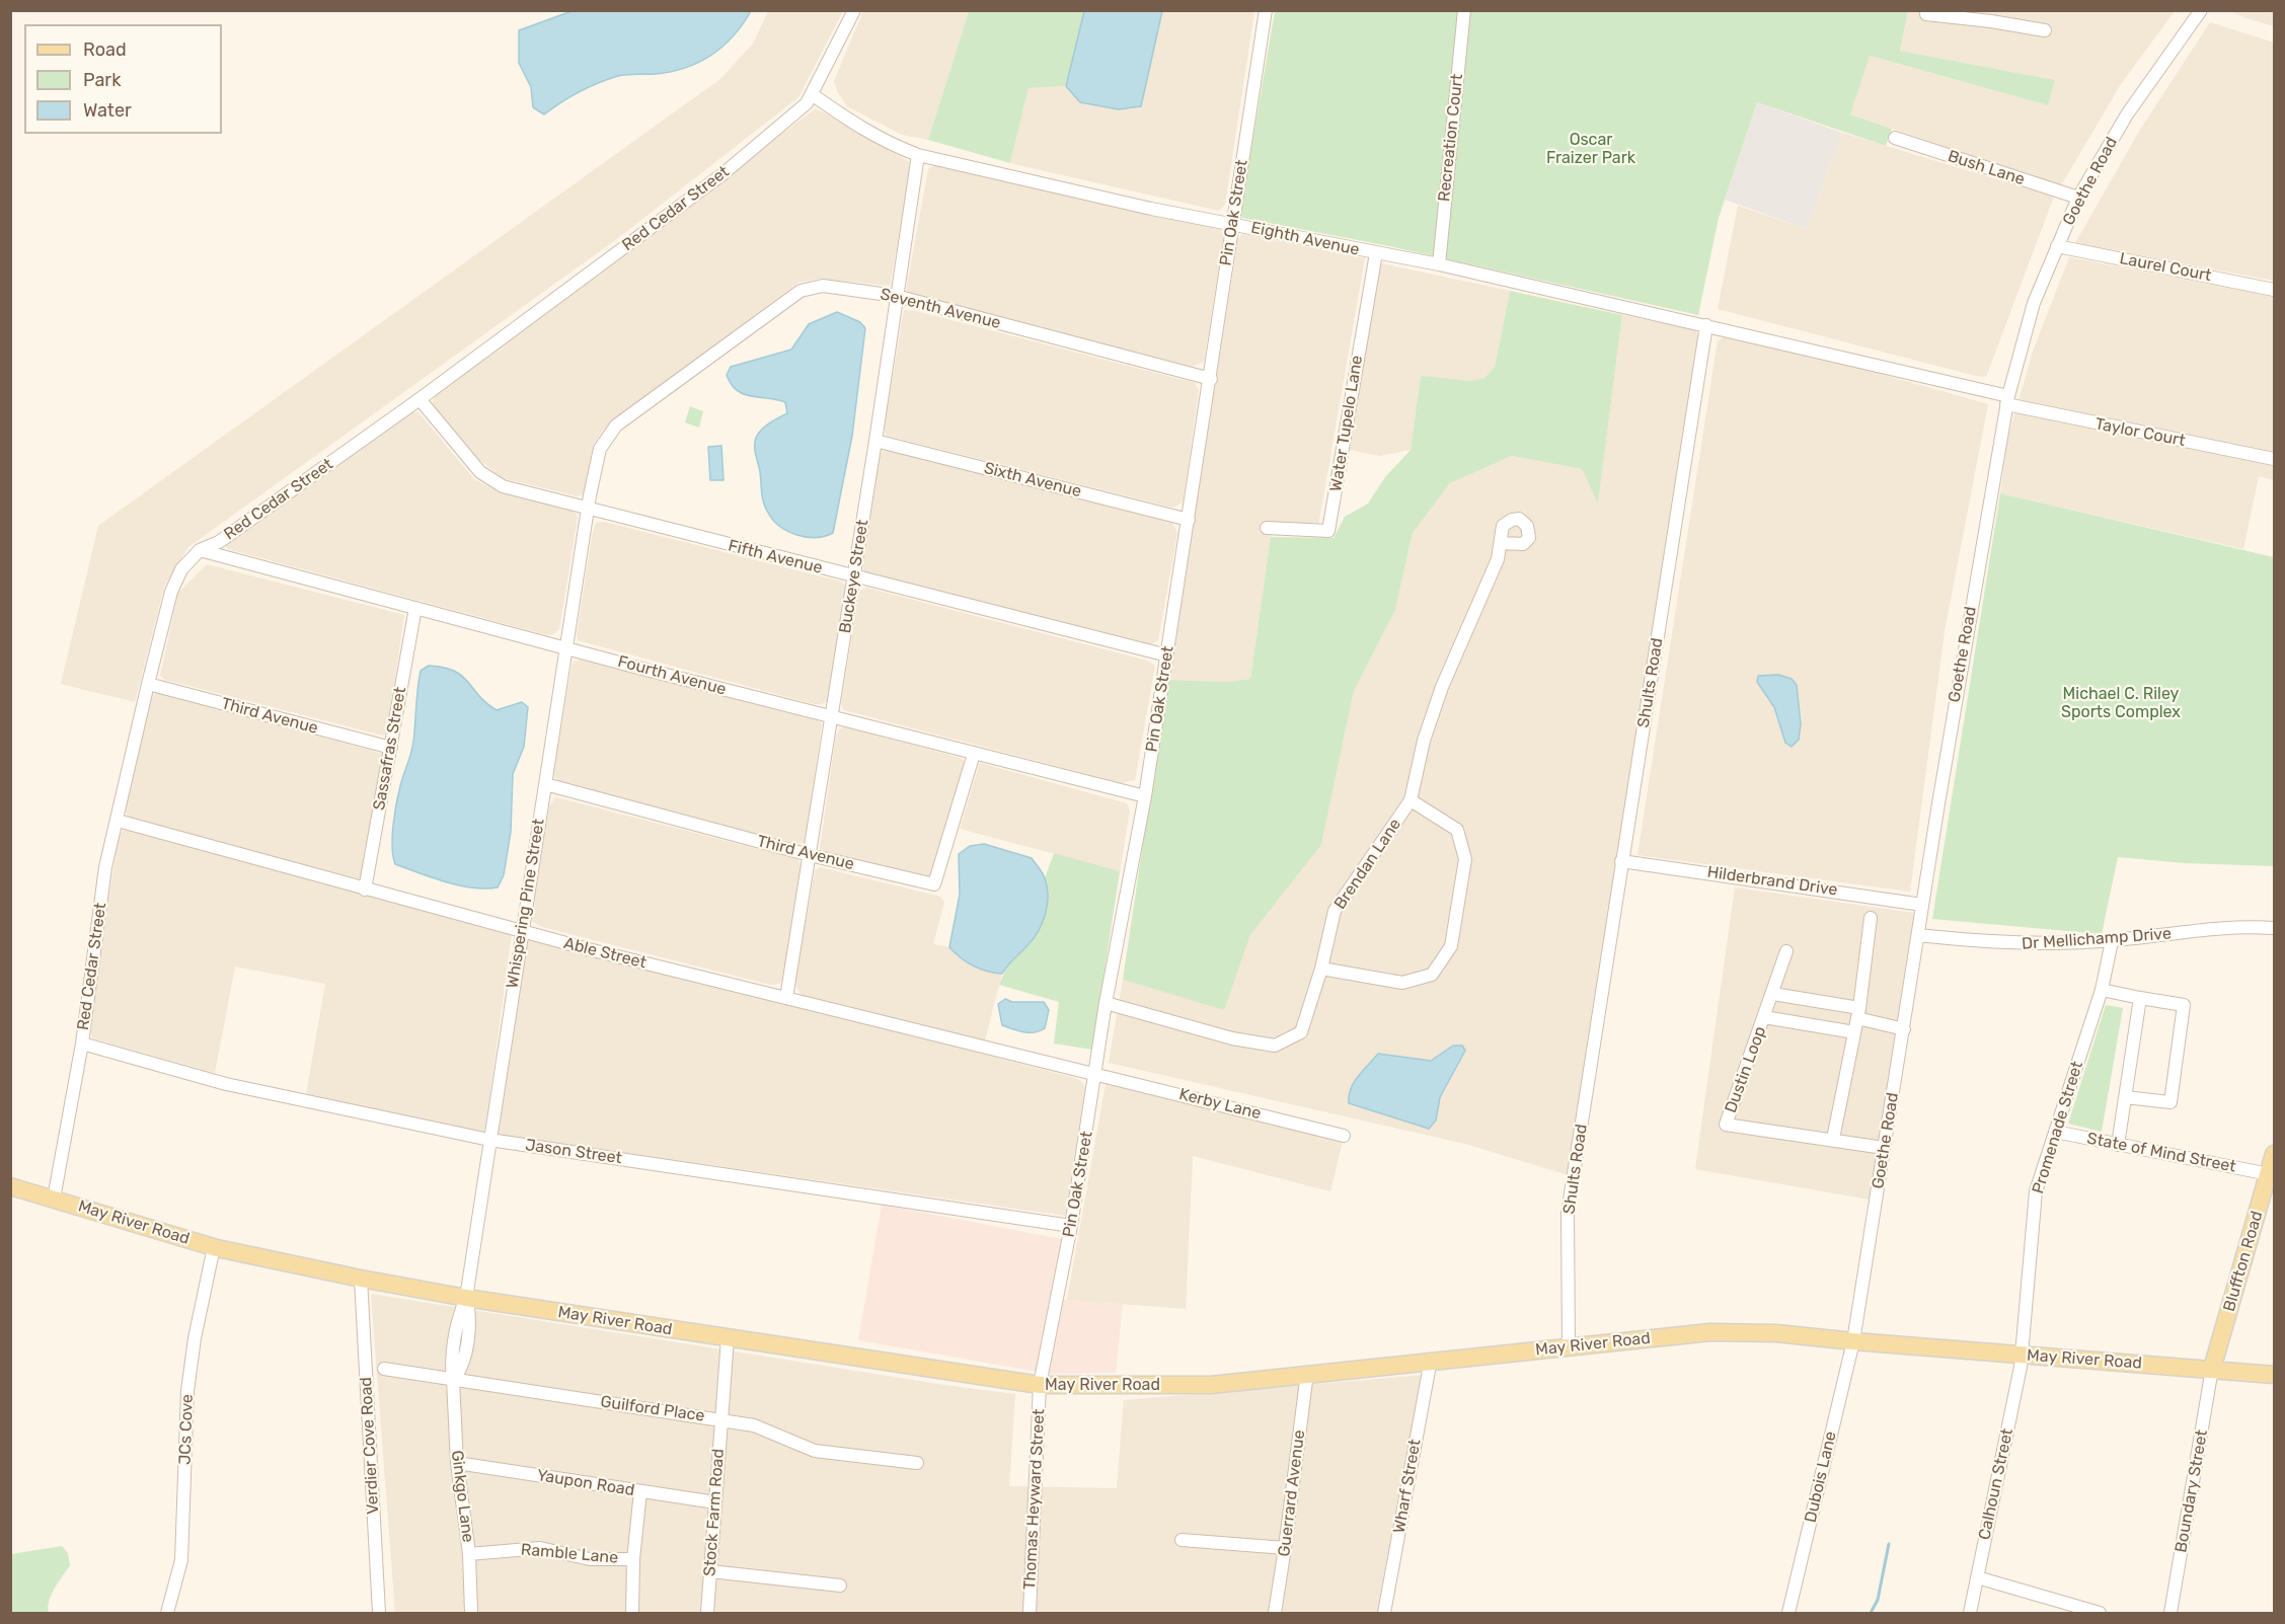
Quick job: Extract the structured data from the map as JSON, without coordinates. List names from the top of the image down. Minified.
{"streets":{"main road":["May River Road","Bluffton Road"],"street":["Recreation Court","Bush Lane","Goethe Road","Red Cedar Street","Pin Oak Street","Eighth Avenue","Laurel Court","Seventh Avenue","Water Tupelo Lane","Taylor Court","Sixth Avenue","Fifth Avenue","Buckeye Street","Fourth Avenue","Shults Road","Third Avenue","Sassafras Street","Brendan Lane","Hilderbrand Drive","Whispering Pine Street","Dr Mellichamp Drive","Able Street","Dustin Loop","Kerby Lane","Promenade Street","Jason Street","State of Mind Street","Guilford Place","JCs Cove","Verdier Cove Road","Dubois Lane","Yaupon Road","Calhoun Street","Wharf Street","Boundary Street","Guerrard Avenue","Ginkgo Lane","Thomas Heyward Street","Stock Farm Road","Ramble Lane"]},"crossings":[["Recreation Court","Eighth Avenue"],["Bush Lane","Goethe Road"],["Goethe Road","Laurel Court"],["Goethe Road","Taylor Court"],["Goethe Road","Hilderbrand Drive"],["Goethe Road","Dr Mellichamp Drive"],["Goethe Road","Dustin Loop"],["Goethe Road","May River Road"],["Goethe Road","Dubois Lane"],["Red Cedar Street","Eighth Avenue"],["Red Cedar Street","Fifth Avenue"],["Red Cedar Street","Fourth Avenue"],["Red Cedar Street","Third Avenue"],["Red Cedar Street","Able Street"],["Red Cedar Street","Jason Street"],["Red Cedar Street","May River Road"],["Pin Oak Street","Eighth Avenue"],["Pin Oak Street","Seventh Avenue"],["Pin Oak Street","Sixth Avenue"],["Pin Oak Street","Fifth Avenue"],["Pin Oak Street","Fourth Avenue"],["Pin Oak Street","Brendan Lane"],["Pin Oak Street","Able Street"],["Pin Oak Street","Kerby Lane"],["Pin Oak Street","Jason Street"],["Pin Oak Street","May River Road"],["Pin Oak Street","Thomas Heyward Street"],["Eighth Avenue","Water Tupelo Lane"],["Eighth Avenue","Buckeye Street"],["Eighth Avenue","Shults Road"],["Seventh Avenue","Fifth Avenue"],["Seventh Avenue","Buckeye Street"],["Seventh Avenue","Whispering Pine Street"],["Sixth Avenue","Buckeye Street"],["Fifth Avenue","Buckeye Street"],["Fifth Avenue","Whispering Pine Street"],["Buckeye Street","Fourth Avenue"],["Buckeye Street","Third Avenue"],["Buckeye Street","Able Street"],["Fourth Avenue","Third Avenue"],["Fourth Avenue","Sassafras Street"],["Fourth Avenue","Whispering Pine Street"],["Shults Road","Hilderbrand Drive"],["Shults Road","May River Road"],["Third Avenue","Sassafras Street"],["Third Avenue","Whispering Pine Street"],["Sassafras Street","Able Street"],["Whispering Pine Street","Able Street"],["Whispering Pine Street","Jason Street"],["Whispering Pine Street","May River Road"],["Whispering Pine Street","Ginkgo Lane"],["Dr Mellichamp Drive","Promenade Street"],["Able Street","Kerby Lane"],["Promenade Street","State of Mind Street"],["Promenade Street","May River Road"],["Promenade Street","Calhoun Street"],["State of Mind Street","Bluffton Road"],["May River Road","Bluffton Road"],["May River Road","JCs Cove"],["May River Road","Verdier Cove Road"],["May River Road","Dubois Lane"],["May River Road","Calhoun Street"],["May River Road","Wharf Street"],["May River Road","Boundary Street"],["May River Road","Guerrard Avenue"],["May River Road","Ginkgo Lane"],["May River Road","Thomas Heyward Street"],["May River Road","Stock Farm Road"],["Bluffton Road","Boundary Street"],["Guilford Place","Ginkgo Lane"],["Guilford Place","Stock Farm Road"],["Yaupon Road","Ginkgo Lane"],["Yaupon Road","Stock Farm Road"],["Ginkgo Lane","Ramble Lane"]],"parks":["Oscar Fraizer Park","Michael C. Riley Sports Complex"],"legend":["Road","Park","Water"]}
